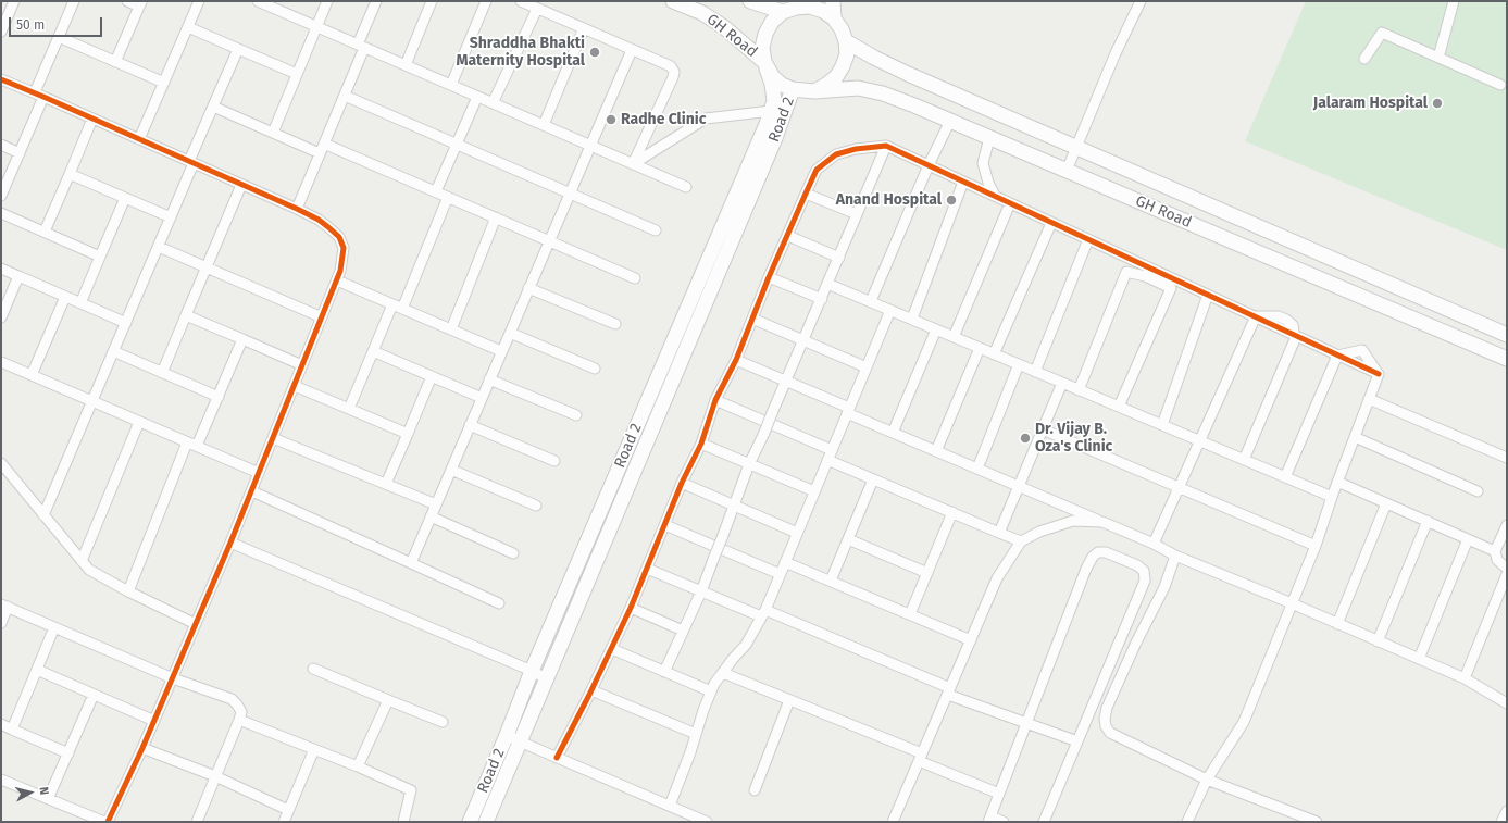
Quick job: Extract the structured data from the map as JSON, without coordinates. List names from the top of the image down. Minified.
{"streets":{"main road":["GH Road","Road 2"]},"crossings":[["GH Road","Road 2"]],"places":["Shraddha Bhakti Maternity Hospital","Jalaram Hospital","Radhe Clinic","Anand Hospital","Dr. Vijay B. Oza's Clinic"],"scale_bar":"50 m","north":"right"}
